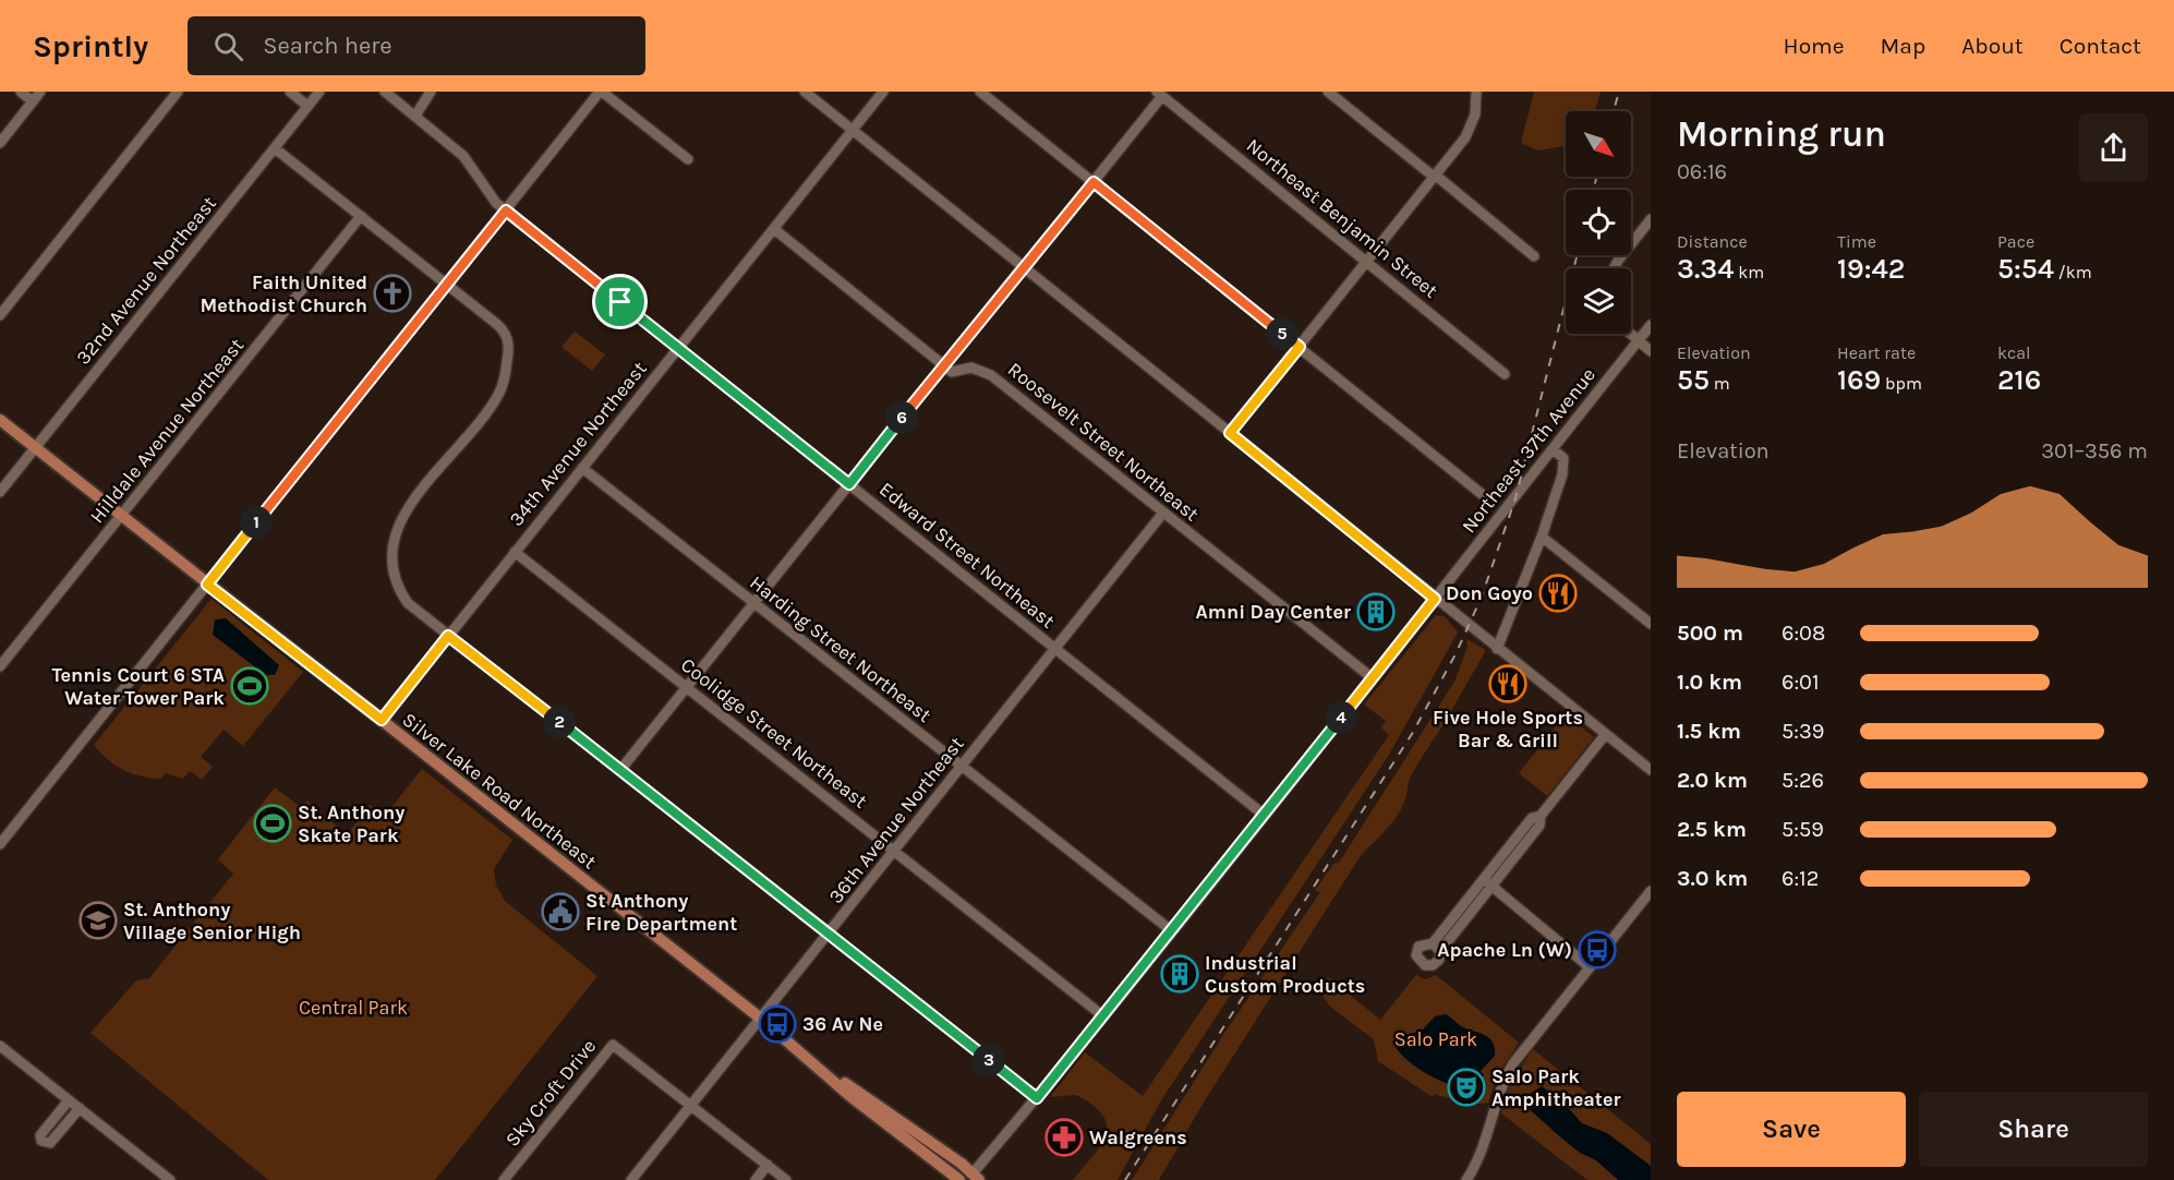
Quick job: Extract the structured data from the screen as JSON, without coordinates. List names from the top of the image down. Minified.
{"streets":{"main road":["Silver Lake Road Northeast"],"street":["Northeast Benjamin Street","32nd Avenue Northeast","Hilldale Avenue Northeast","Roosevelt Street Northeast","34th Avenue Northeast","Northeast 37th Avenue","Edward Street Northeast","Harding Street Northeast","Coolidge Street Northeast","36th Avenue Northeast","Sky Croft Drive"]},"crossings":[["32nd Avenue Northeast","Silver Lake Road Northeast"],["Hilldale Avenue Northeast","Silver Lake Road Northeast"],["Roosevelt Street Northeast","Northeast 37th Avenue"],["Roosevelt Street Northeast","36th Avenue Northeast"],["34th Avenue Northeast","Edward Street Northeast"],["34th Avenue Northeast","Harding Street Northeast"],["34th Avenue Northeast","Coolidge Street Northeast"],["34th Avenue Northeast","Silver Lake Road Northeast"],["Northeast 37th Avenue","Edward Street Northeast"],["Northeast 37th Avenue","Harding Street Northeast"],["Northeast 37th Avenue","Coolidge Street Northeast"],["Northeast 37th Avenue","Silver Lake Road Northeast"],["Edward Street Northeast","36th Avenue Northeast"],["Harding Street Northeast","36th Avenue Northeast"],["Coolidge Street Northeast","36th Avenue Northeast"],["Silver Lake Road Northeast","36th Avenue Northeast"],["36th Avenue Northeast","Sky Croft Drive"]],"parks":["Central Park","Salo Park"],"places":{"church":["Faith United Methodist Church"],"restaurant":["Don Goyo","Five Hole Sports Bar & Grill"],"building":["Amni Day Center","Industrial Custom Products"],"sports":["Tennis Court 6 STA Water Tower Park","St. Anthony Skate Park"],"public building":["St Anthony Fire Department"],"school or university":["St. Anthony Village Senior High"],"bus stop":["Apache Ln (W)","36 Av Ne"],"theatre":["Salo Park Amphitheater"],"pharmacy":["Walgreens"]},"north":"bottom right","page":{"header":"Sprintly","search":"Search here","nav":["Home","Map","About","Contact"],"heading":["Morning run","06:16"],"stats":[["Distance","3.34 km"],["Time","19:42"],["Pace","5:54 /km"],["Elevation","55 m"],["Heart rate","169 bpm"],["kcal","216"]],"pins":["5","6","1","4","2","3"],"chart":["Elevation","301–356 m"],"list":[{"name":"500 m","note":"6:08"},{"name":"1.0 km","note":"6:01"},{"name":"1.5 km","note":"5:39"},{"name":"2.0 km","note":"5:26"},{"name":"2.5 km","note":"5:59"},{"name":"3.0 km","note":"6:12"}],"buttons":["Save","Share"]}}
